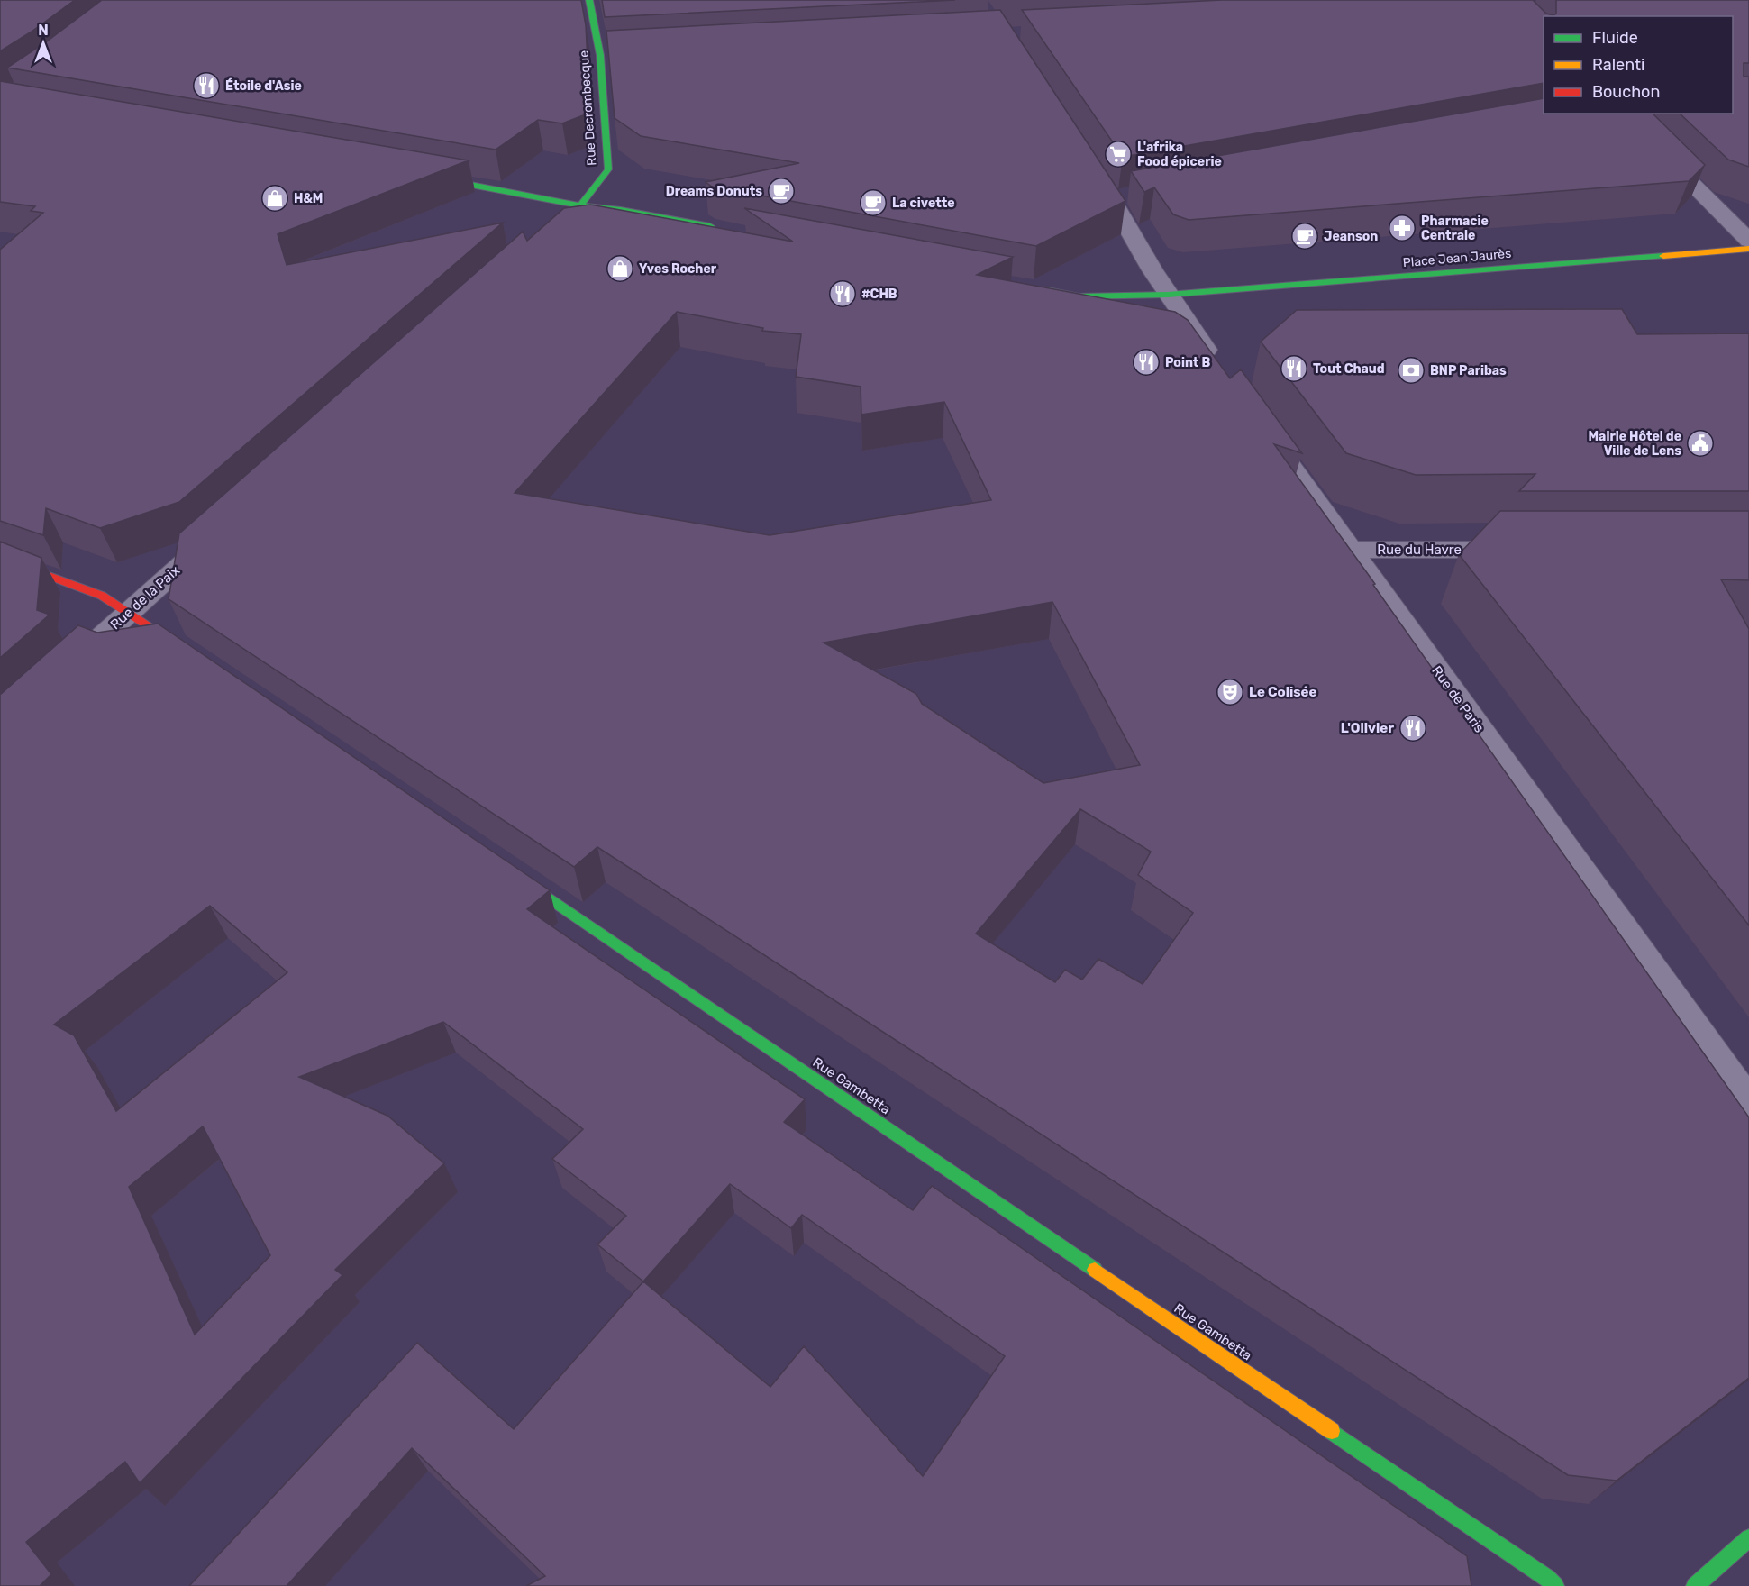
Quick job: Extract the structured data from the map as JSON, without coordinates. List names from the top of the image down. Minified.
{"streets":{"street":["Rue Decrombecque","Place Jean Jaurès","Rue du Havre","Rue de la Paix","Rue de Paris","Rue Gambetta"]},"crossings":[["Rue du Havre","Rue de Paris"]],"places":{"restaurant":["Étoile d'Asie","#CHB","Point B","Tout Chaud","L'Olivier"],"supermarket":["L'afrika Food épicerie"],"cafe":["Dreams Donuts","La civette","Jeanson"],"shop":["H&M","Yves Rocher"],"pharmacy":["Pharmacie Centrale"],"bank":["BNP Paribas"],"public building":["Mairie Hôtel de Ville de Lens"],"theatre":["Le Colisée"]},"legend":["Fluide","Ralenti","Bouchon"],"north":"top"}
